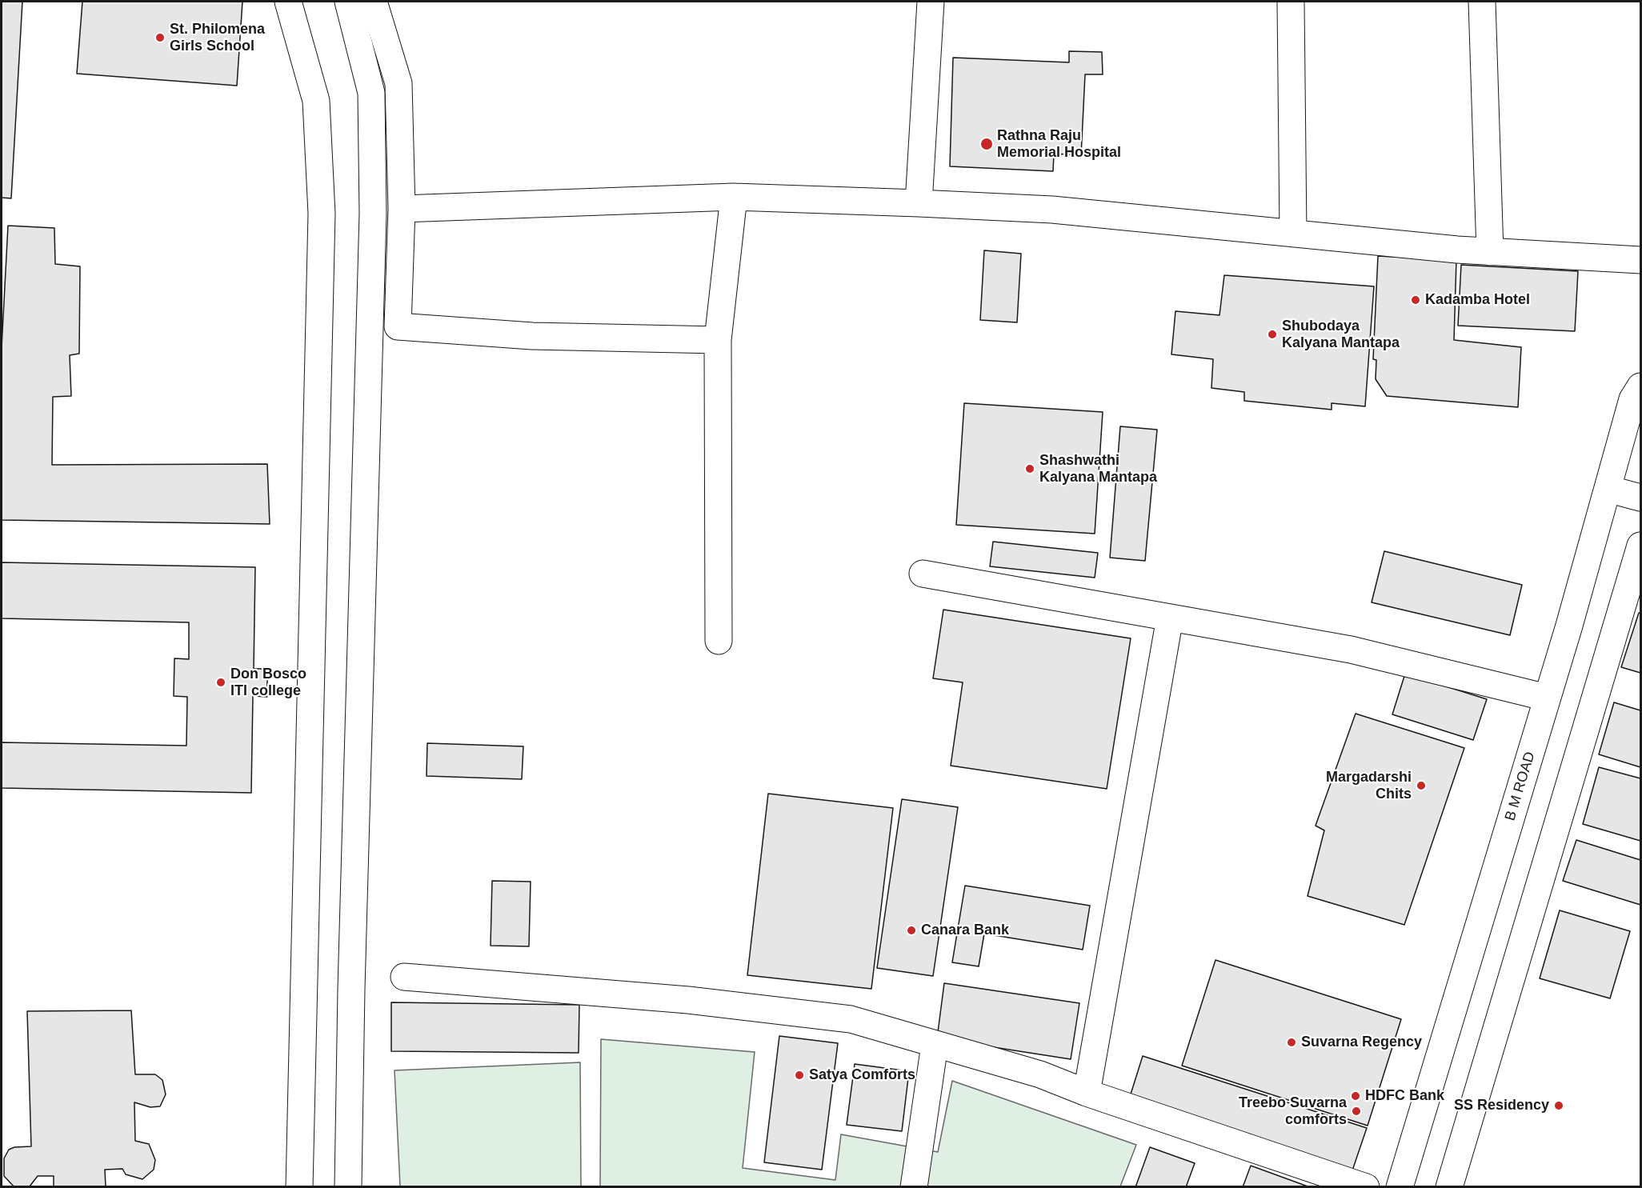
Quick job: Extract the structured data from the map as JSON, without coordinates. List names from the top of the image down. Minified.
{"streets":{"main road":["B M ROAD"]},"places":["St. Philomena Girls School","Rathna Raju Memorial Hospital","Kadamba Hotel","Shubodaya Kalyana Mantapa","Shashwathi Kalyana Mantapa","Don Bosco ITI college","Margadarshi Chits","Canara Bank","Suvarna Regency","Satya Comforts","HDFC Bank","SS Residency","Treebo Suvarna comforts"]}
